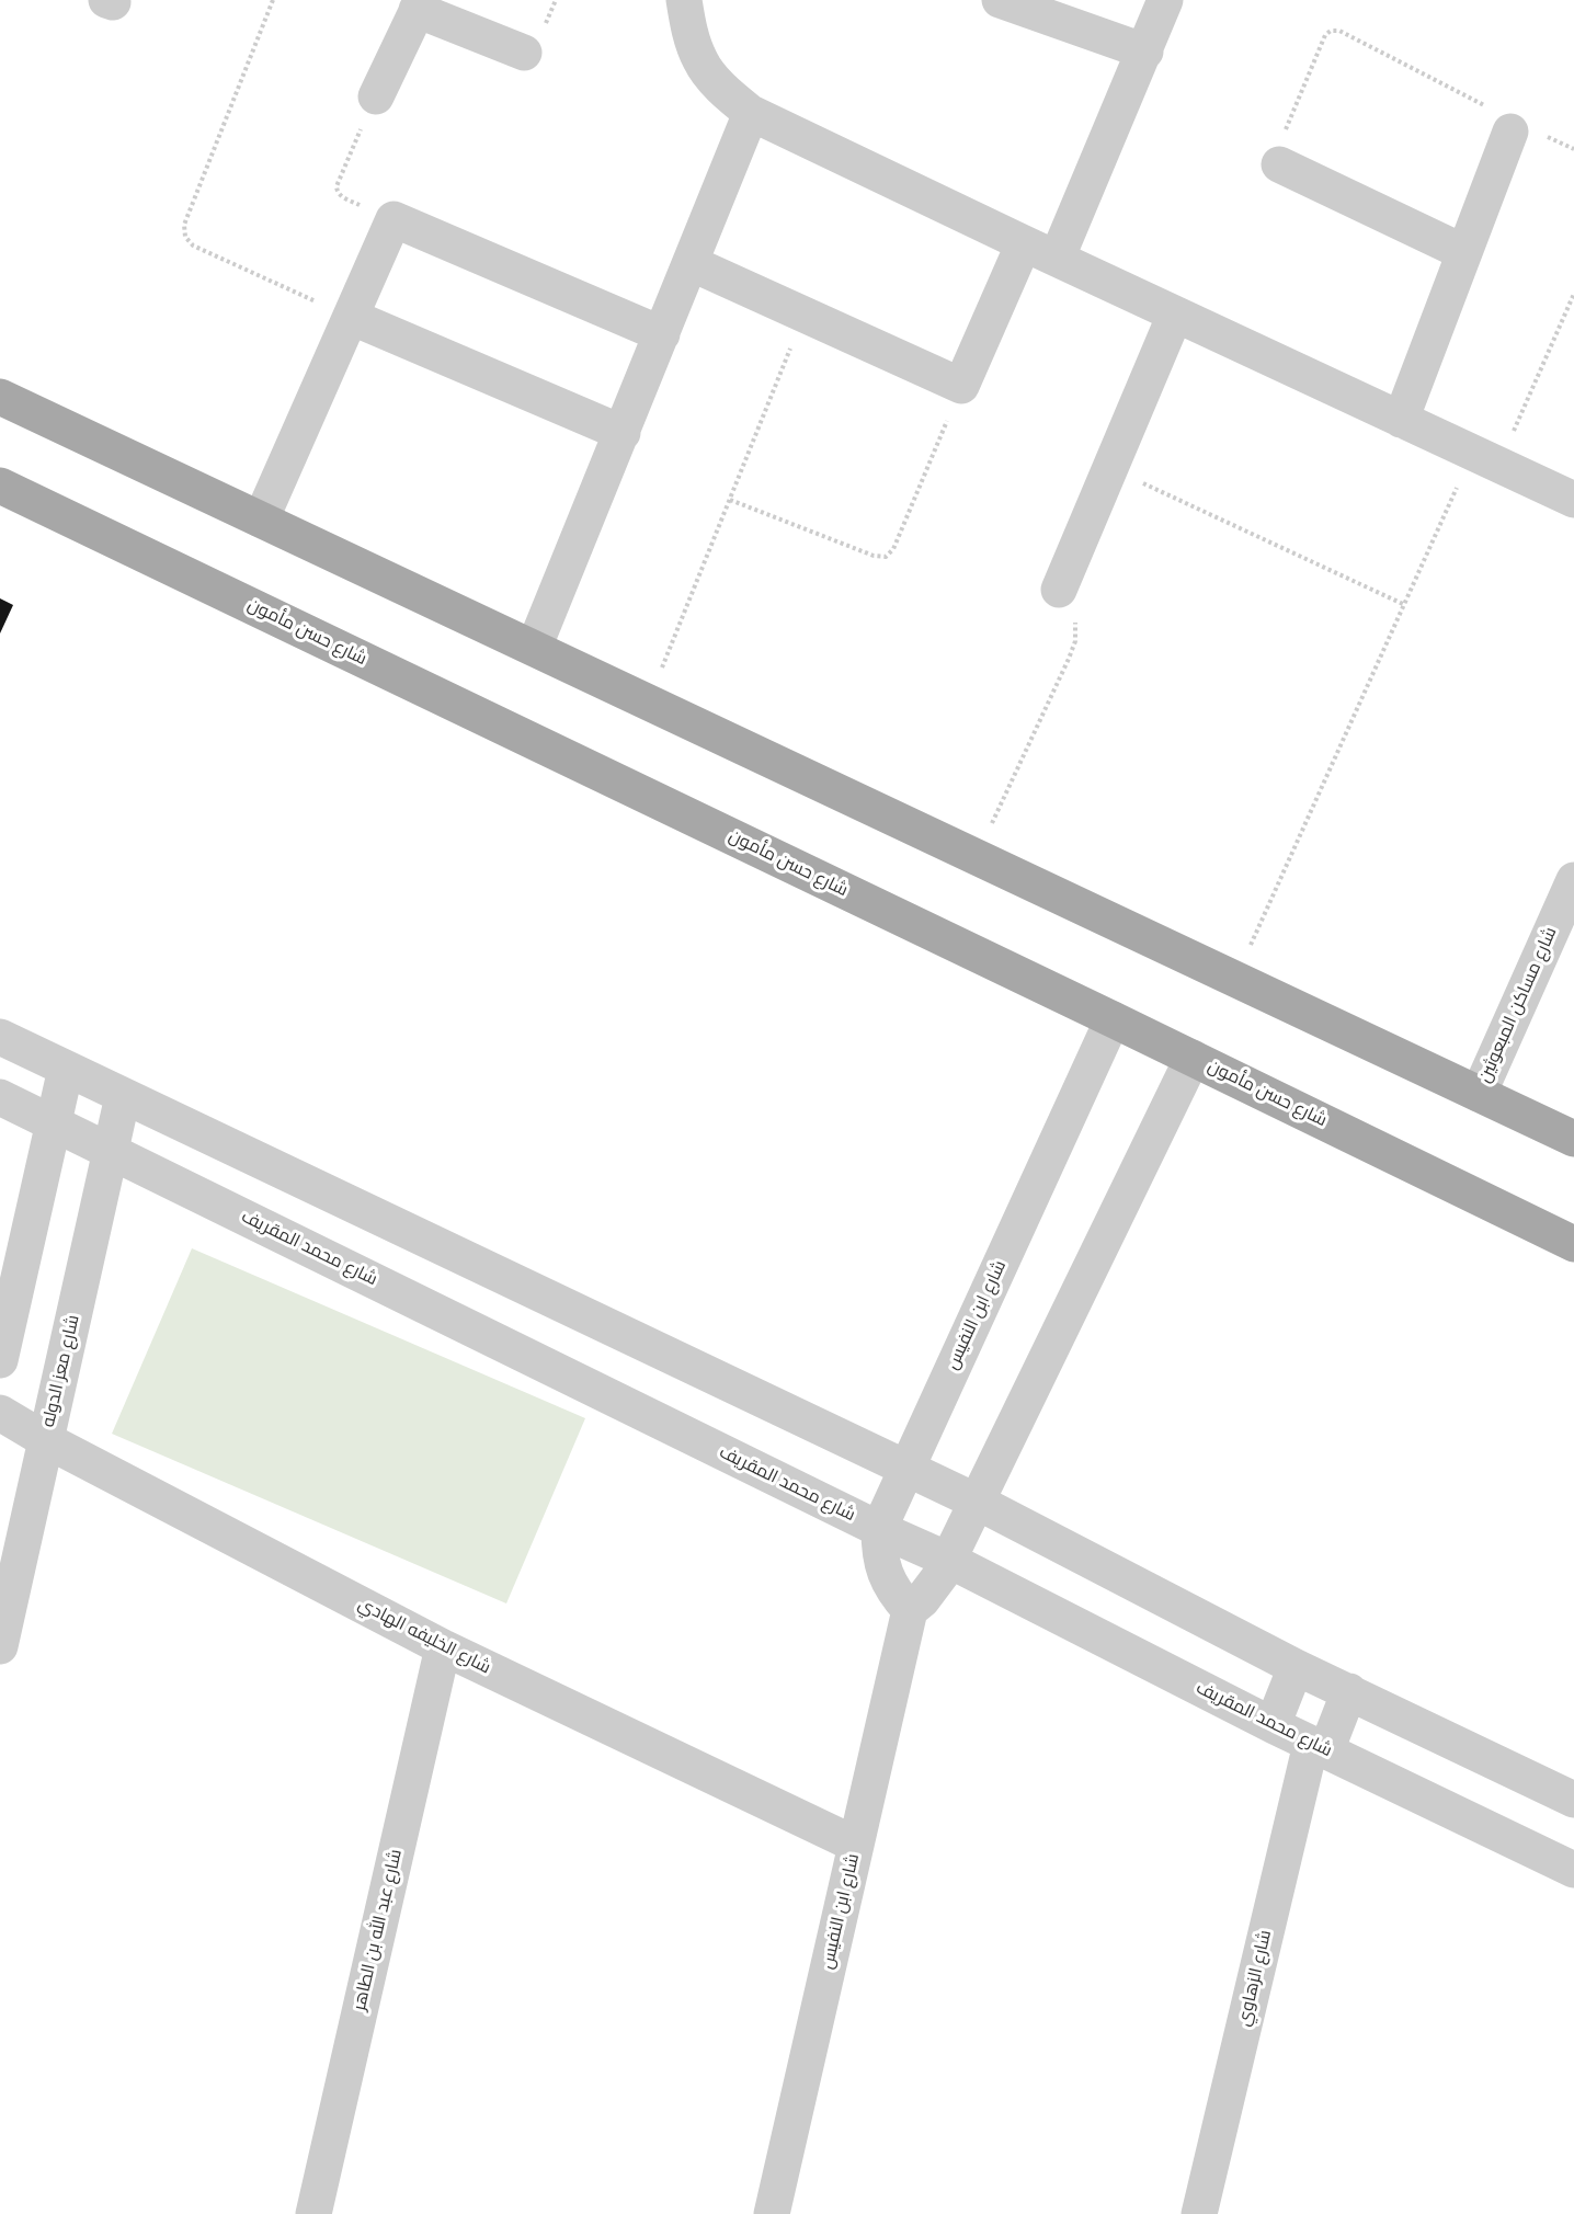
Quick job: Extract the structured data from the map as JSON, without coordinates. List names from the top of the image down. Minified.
{"streets":{"main road":["شارع حسن مأمون"],"street":["شارع مساكن المبعوثين","شارع محمد المقريف","شارع ابن النفيس","شارع معز الدوله","شارع الخليفه الهادي","شارع عبد الله بن الطاهر","شارع الزهاوي"]},"crossings":[["شارع حسن مأمون","شارع ابن النفيس"],["شارع محمد المقريف","شارع ابن النفيس"],["شارع محمد المقريف","شارع معز الدوله"],["شارع محمد المقريف","شارع الزهاوي"],["شارع ابن النفيس","شارع الخليفه الهادي"],["شارع معز الدوله","شارع الخليفه الهادي"],["شارع الخليفه الهادي","شارع عبد الله بن الطاهر"]]}
